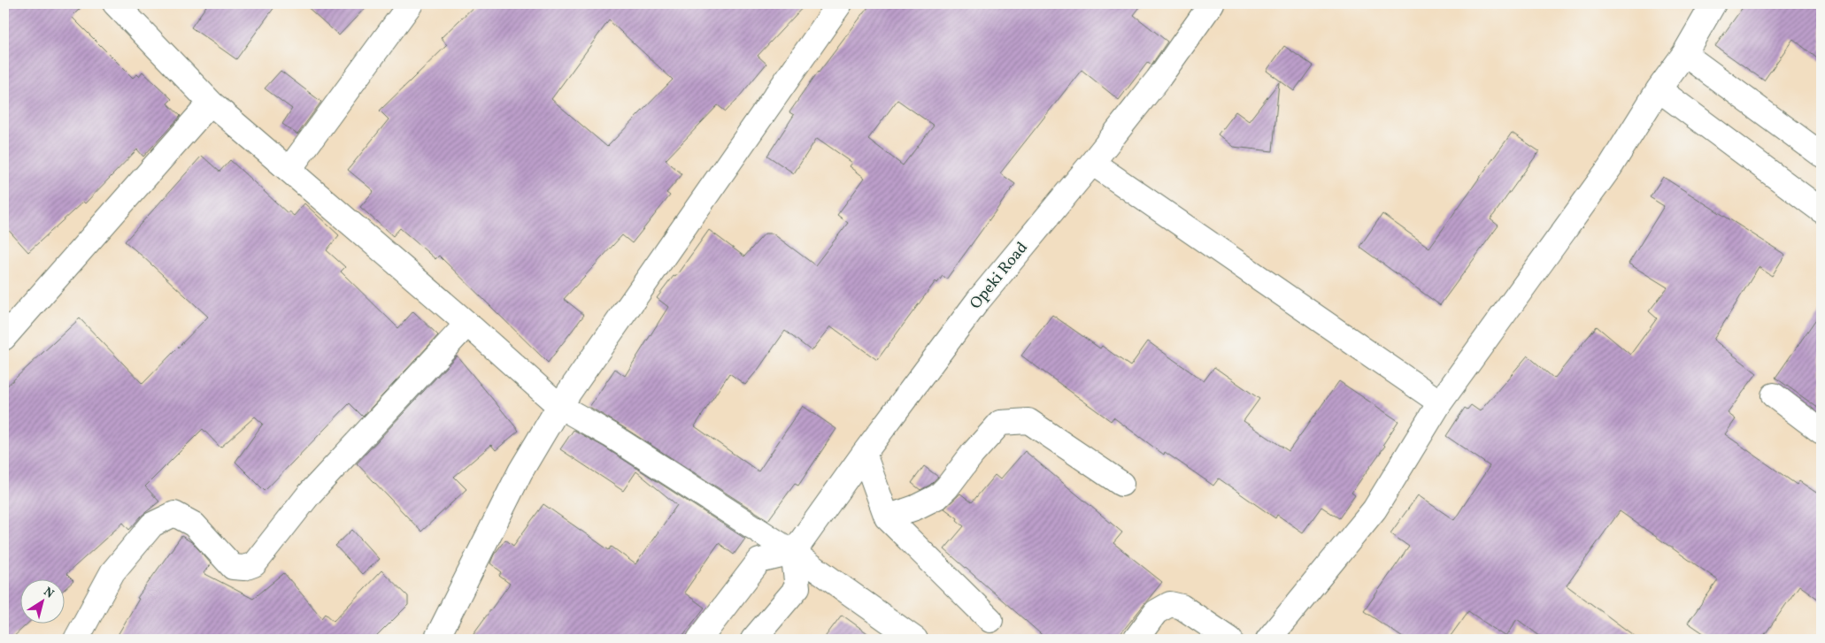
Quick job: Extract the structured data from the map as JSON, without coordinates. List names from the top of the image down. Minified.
{"streets":{"street":["Opeki Road"]},"north":"top right"}
